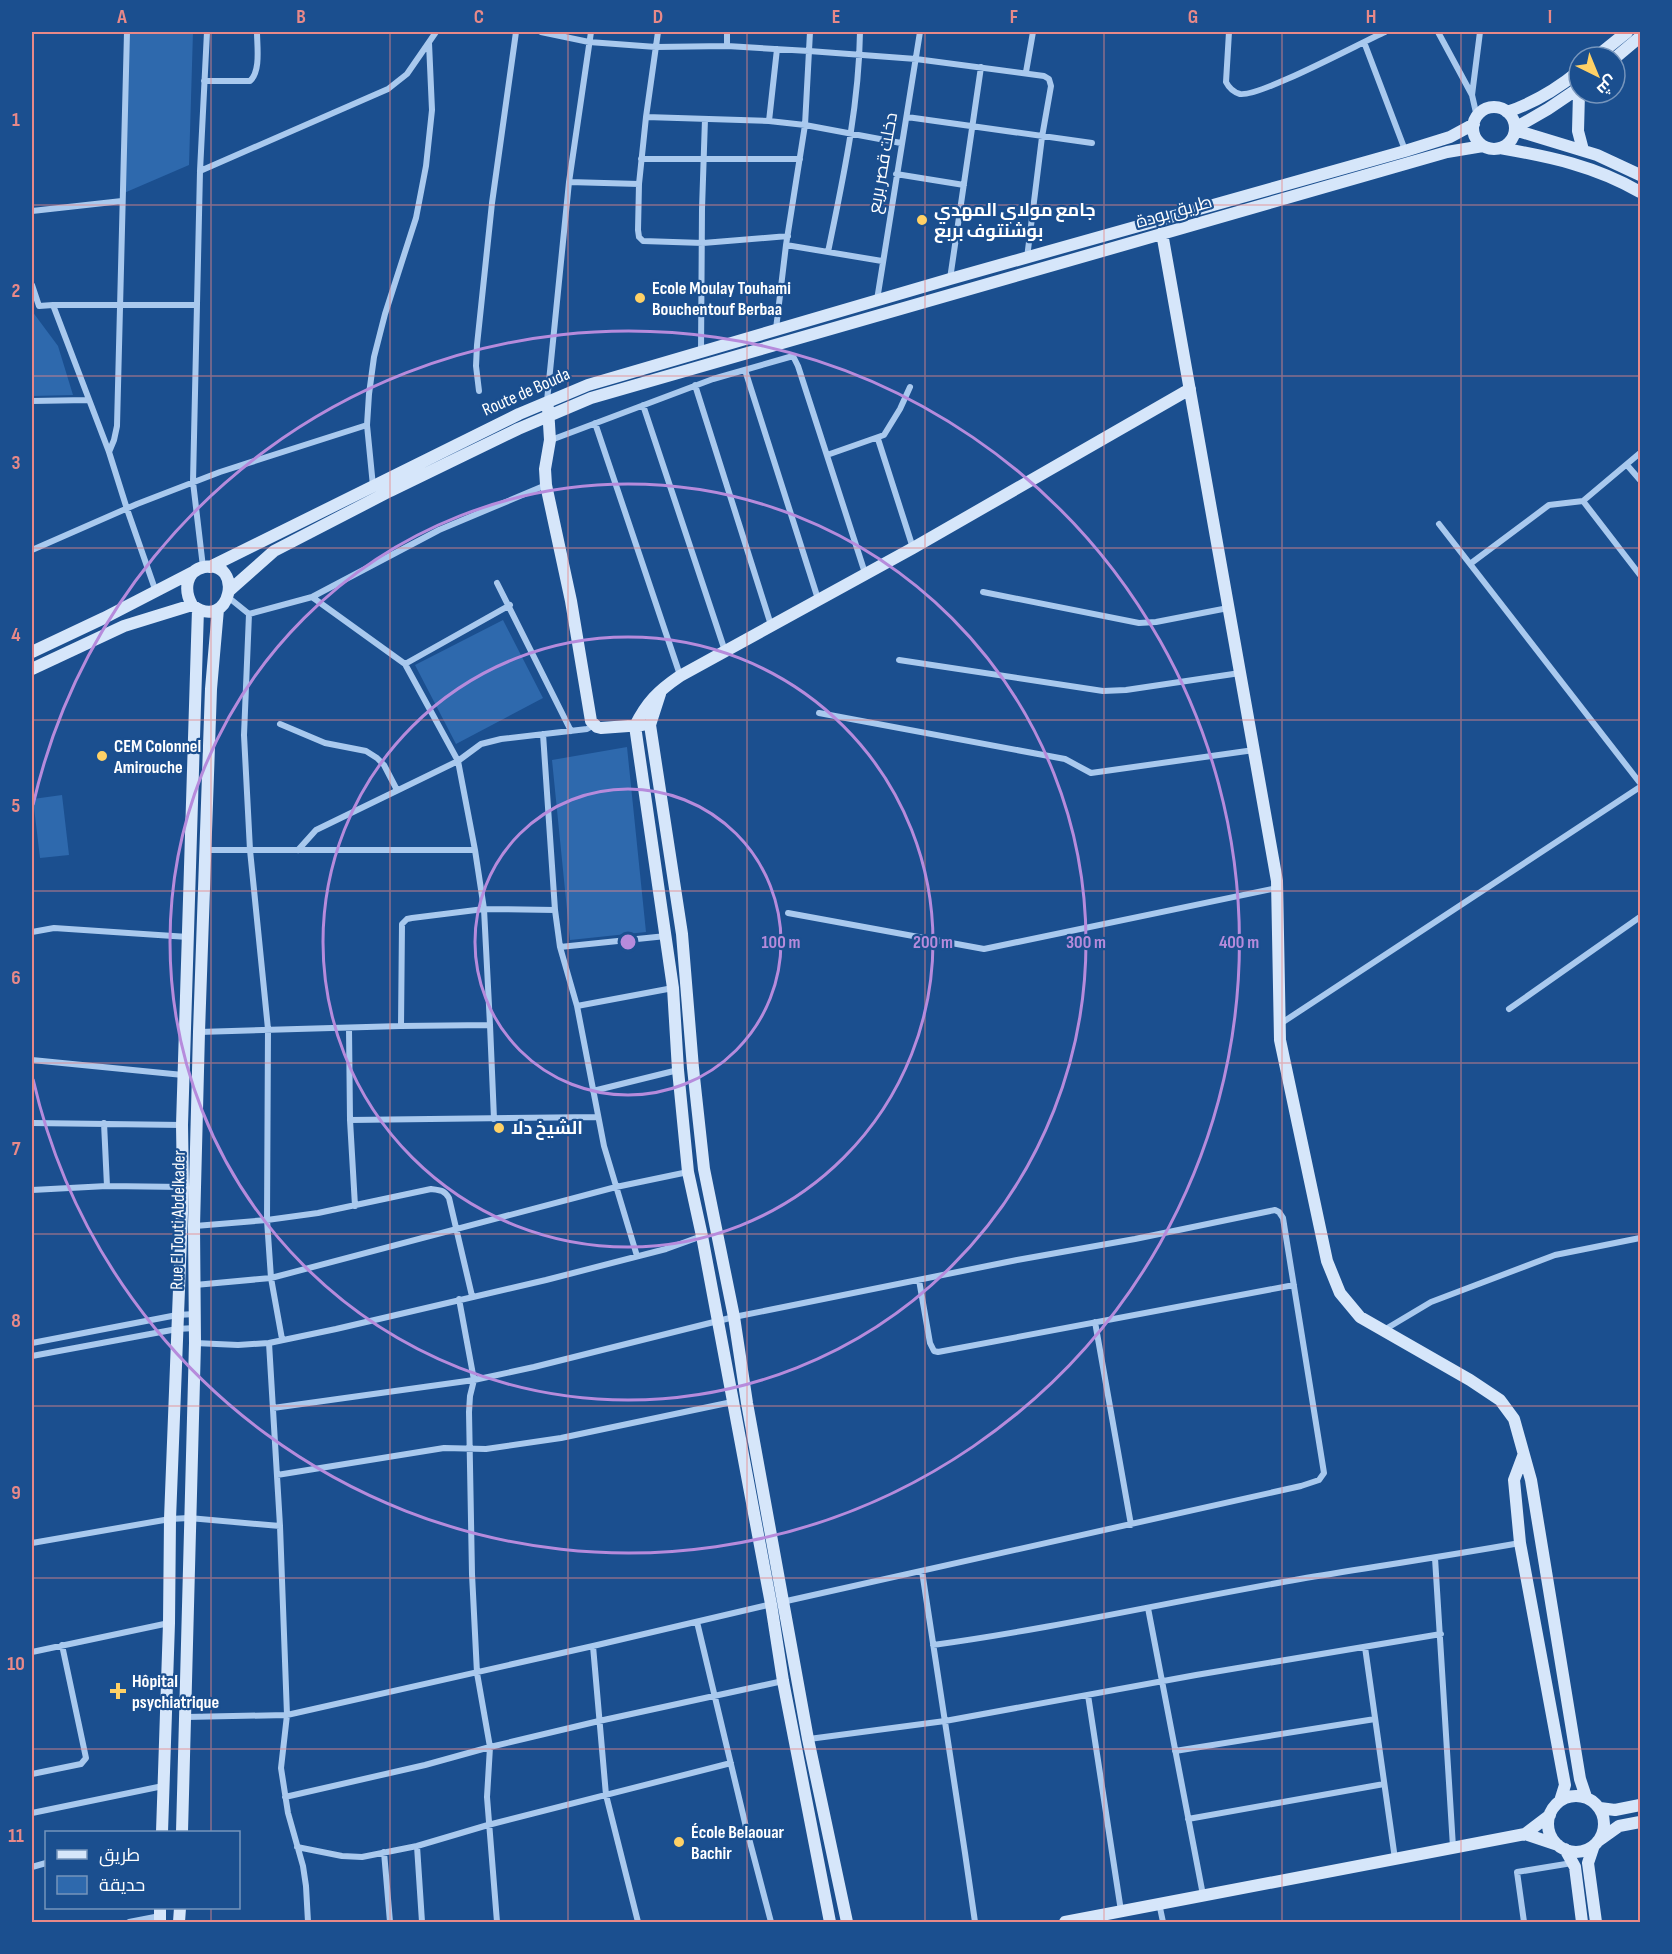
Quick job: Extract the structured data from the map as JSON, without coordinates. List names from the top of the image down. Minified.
{"streets":{"street":["دخلت قصر بربع","طريق بودة","Route de Bouda","Rue El Touti Abdelkader"]},"crossings":[["دخلت قصر بربع","طريق بودة"],["دخلت قصر بربع","Route de Bouda"],["طريق بودة","Route de Bouda"],["Route de Bouda","Rue El Touti Abdelkader"]],"places":{"other":["جامع مولاي المهدي بوشنتوف بربع","Ecole Moulay Touhami Bouchentouf Berbaa","CEM Colonnel Amirouche","الشيخ دلا","École Belaouar Bachir"],"health":["Hôpital psychiatrique"]},"legend":["طريق","حديقة"],"north":"bottom right","grid":{"columns":["A","B","C","D","E","F","G","H","I"],"rows":["1","2","3","4","5","6","7","8","9","10","11"]},"rings":["100 m","200 m","300 m","400 m"]}
